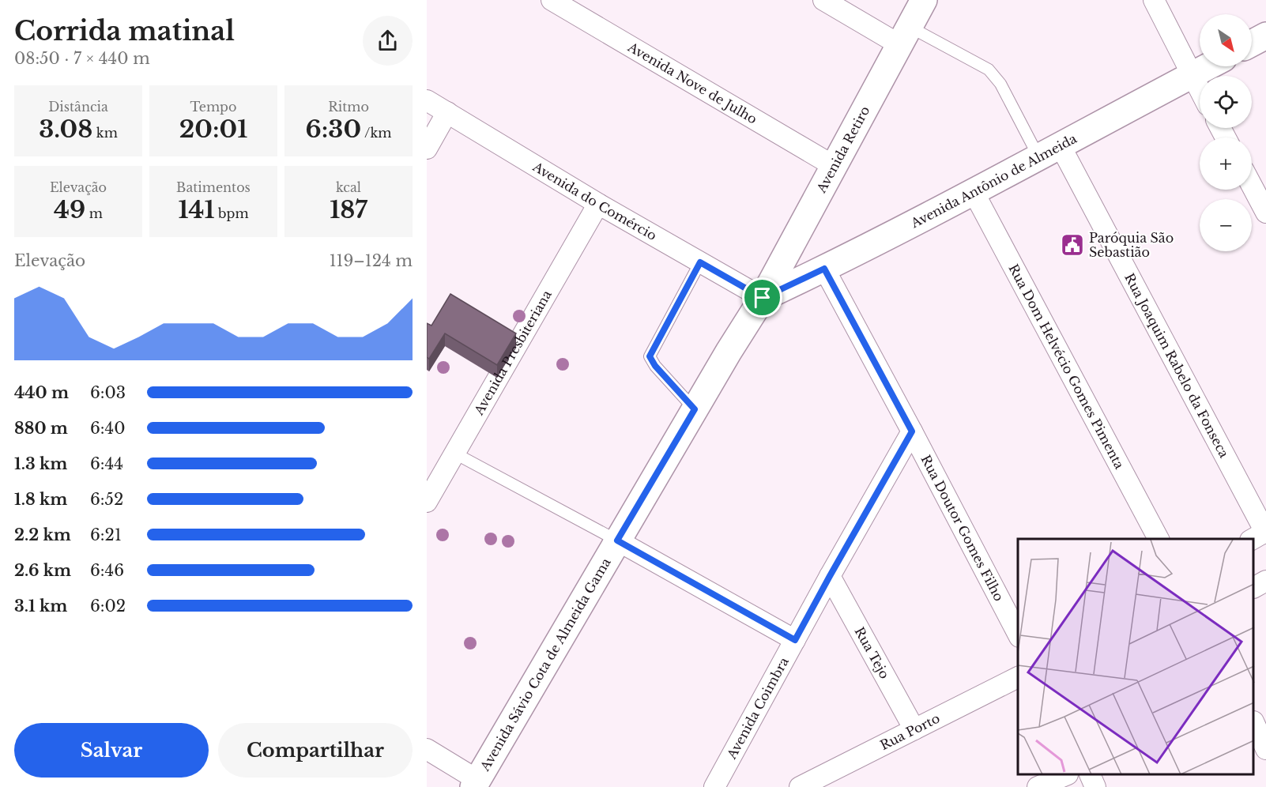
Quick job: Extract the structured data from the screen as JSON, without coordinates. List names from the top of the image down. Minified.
{"streets":{"street":["Avenida Nove de Julho","Avenida Retiro","Avenida Antônio de Almeida","Avenida do Comércio","Avenida Presbiteriana","Rua Joaquim Rabelo da Fonseca","Rua Dom Helvécio Gomes Pimenta","Rua Doutor Gomes Filho","Rua Tejo","Avenida Sávio Cota de Almeida Gama","Avenida Coimbra","Rua Porto"]},"crossings":[["Avenida Nove de Julho","Avenida Retiro"],["Avenida Retiro","Avenida Antônio de Almeida"],["Avenida Retiro","Avenida do Comércio"],["Avenida Retiro","Avenida Sávio Cota de Almeida Gama"],["Avenida Antônio de Almeida","Avenida do Comércio"],["Avenida Antônio de Almeida","Rua Joaquim Rabelo da Fonseca"],["Avenida Antônio de Almeida","Rua Dom Helvécio Gomes Pimenta"],["Avenida Antônio de Almeida","Rua Doutor Gomes Filho"],["Avenida Antônio de Almeida","Avenida Sávio Cota de Almeida Gama"],["Avenida do Comércio","Avenida Presbiteriana"],["Avenida do Comércio","Avenida Sávio Cota de Almeida Gama"],["Rua Doutor Gomes Filho","Avenida Coimbra"],["Rua Tejo","Avenida Coimbra"],["Rua Tejo","Rua Porto"]],"places":{"public building":["Paróquia São Sebastião"]},"north":"bottom right","page":{"heading":["Corrida matinal","08:50 · 7 × 440 m"],"map_buttons":["+","−"],"stats":[["Distância","3.08 km"],["Tempo","20:01"],["Ritmo","6:30 /km"],["Elevação","49 m"],["Batimentos","141 bpm"],["kcal","187"]],"chart":["Elevação","119–124 m"],"list":[{"name":"440 m","note":"6:03"},{"name":"880 m","note":"6:40"},{"name":"1.3 km","note":"6:44"},{"name":"1.8 km","note":"6:52"},{"name":"2.2 km","note":"6:21"},{"name":"2.6 km","note":"6:46"},{"name":"3.1 km","note":"6:02"}],"buttons":["Salvar","Compartilhar"]}}
